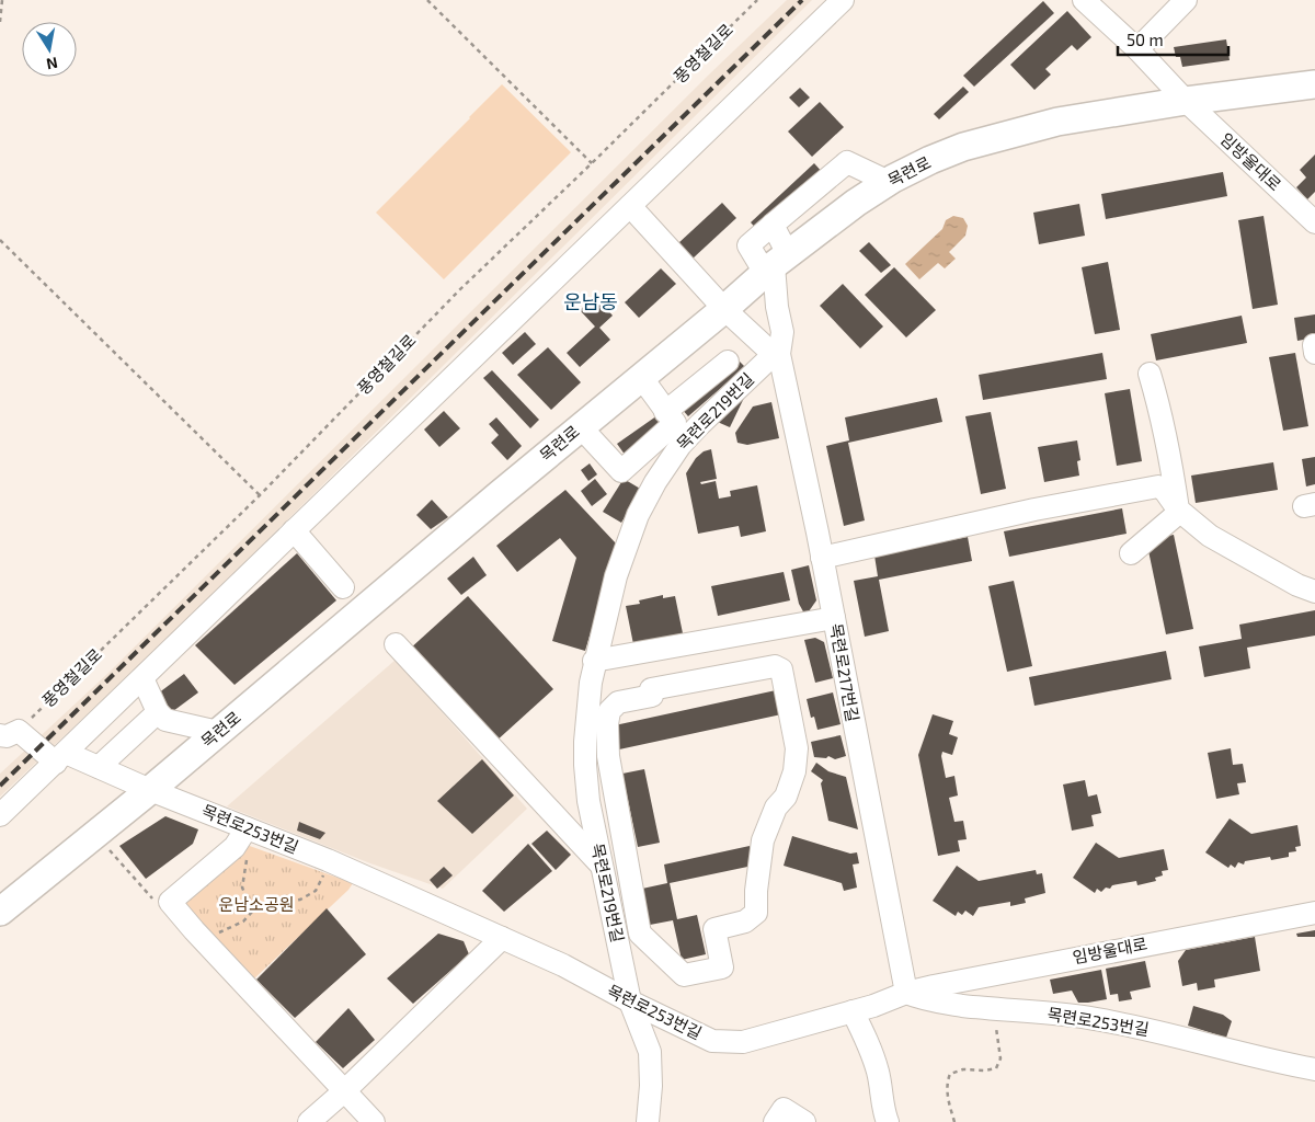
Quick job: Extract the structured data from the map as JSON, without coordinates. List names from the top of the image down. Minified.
{"streets":{"main road":["목련로"],"street":["임방울대로","목련로219번길","목련로217번길","목련로253번길"],"path":["풍영철길로"]},"crossings":[["임방울대로","목련로"],["임방울대로","목련로217번길"],["임방울대로","목련로253번길"],["목련로","목련로217번길"],["목련로","목련로253번길"],["목련로219번길","목련로217번길"],["목련로219번길","목련로253번길"],["목련로217번길","목련로253번길"]],"districts":["운남동"],"parks":["운남소공원"],"scale_bar":"50 m","north":"bottom"}
